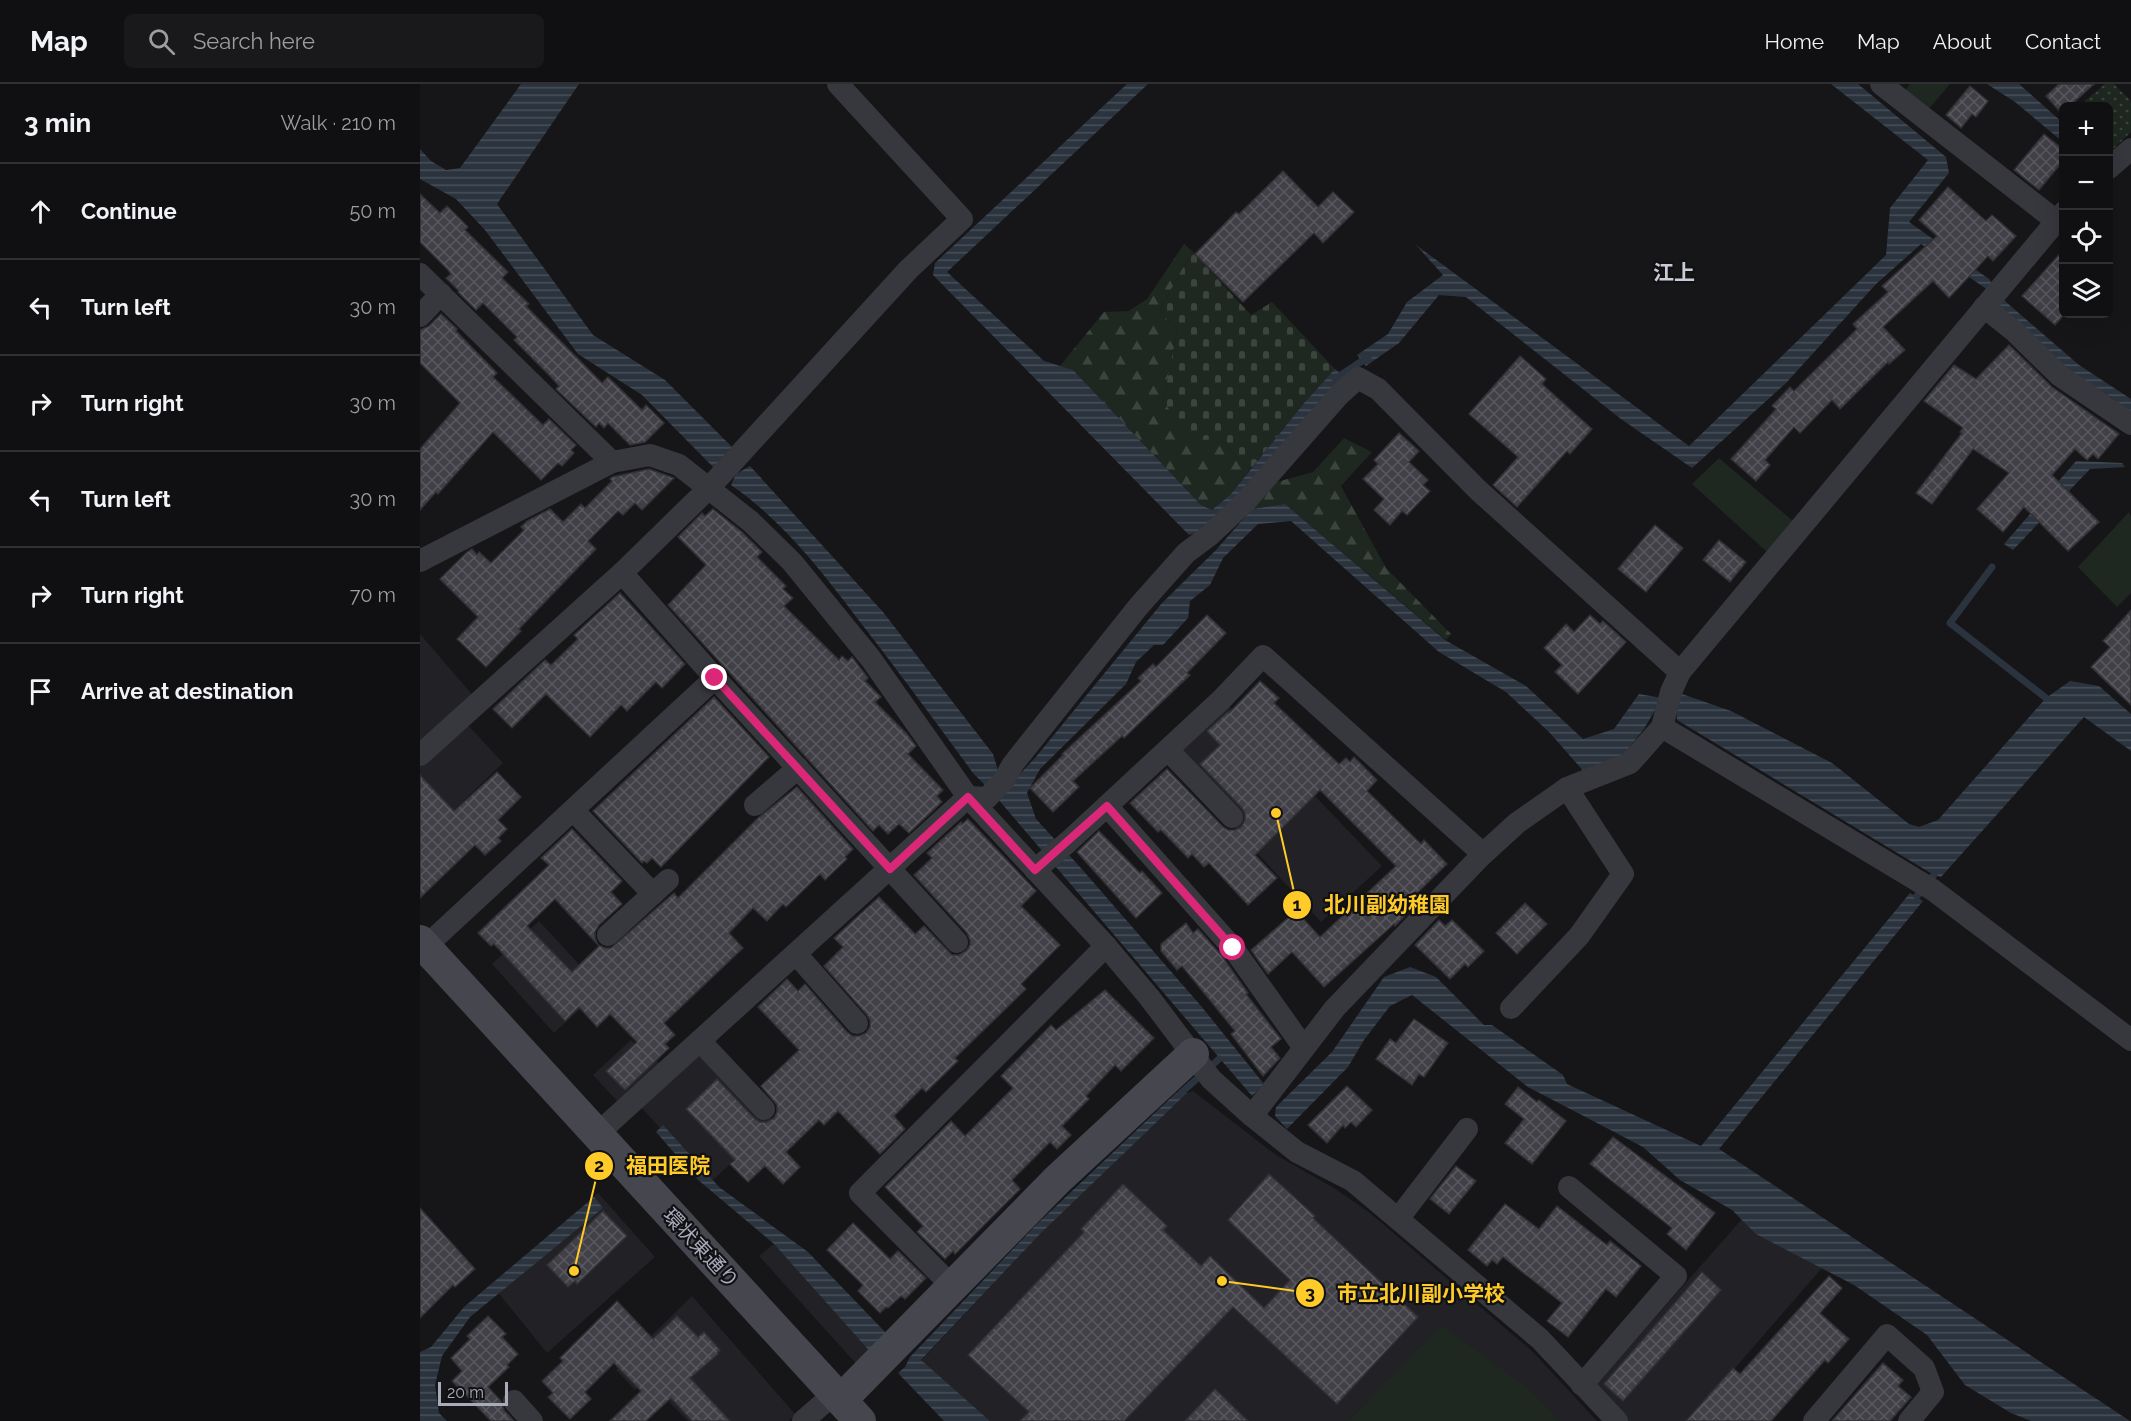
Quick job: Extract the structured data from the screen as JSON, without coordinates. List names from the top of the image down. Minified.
{"streets":{"main road":["環状東通り"]},"districts":["江上"],"places":["北川副幼稚園","福田医院","市立北川副小学校"],"scale_bar":"20 m","page":{"header":"Map","search":"Search here","nav":["Home","Map","About","Contact"],"heading":["3 min","Walk · 210 m"],"map_buttons":["+","−"],"list":[["Continue","50 m"],["Turn left","30 m"],["Turn right","30 m"],["Turn left","30 m"],["Turn right","70 m"],"Arrive at destination"],"scale":"20 m"}}
